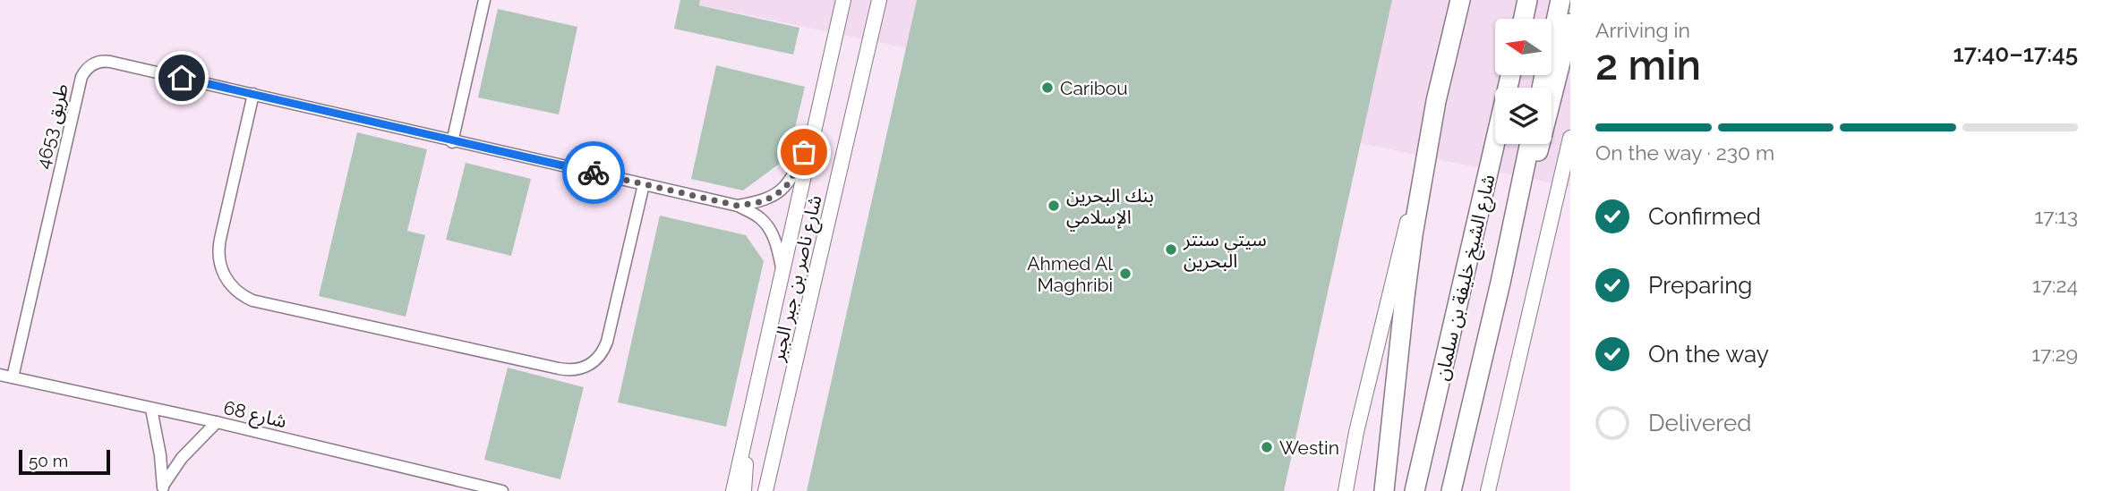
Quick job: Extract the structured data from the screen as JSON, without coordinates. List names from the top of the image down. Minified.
{"streets":{"highway":["شارع الشيخ خليفة بن سلمان"],"main road":["شارع ناصر بن جبر الجبر"],"street":["طريق 4653","شارع 68"]},"crossings":[["طريق 4653","شارع ناصر بن جبر الجبر"],["طريق 4653","شارع 68"]],"places":["Caribou","بنك البحرين الإسلامي","سيتي سنتر البحرين","Ahmed Al Maghribi","Westin"],"scale_bar":"50 m","north":"left","page":{"heading":["2 min","Arriving in","17:40–17:45"],"bar":"On the way · 230 m","list":[["Confirmed","17:13"],["Preparing","17:24"],["On the way","17:29"],"Delivered"],"scale":"50 m"}}
